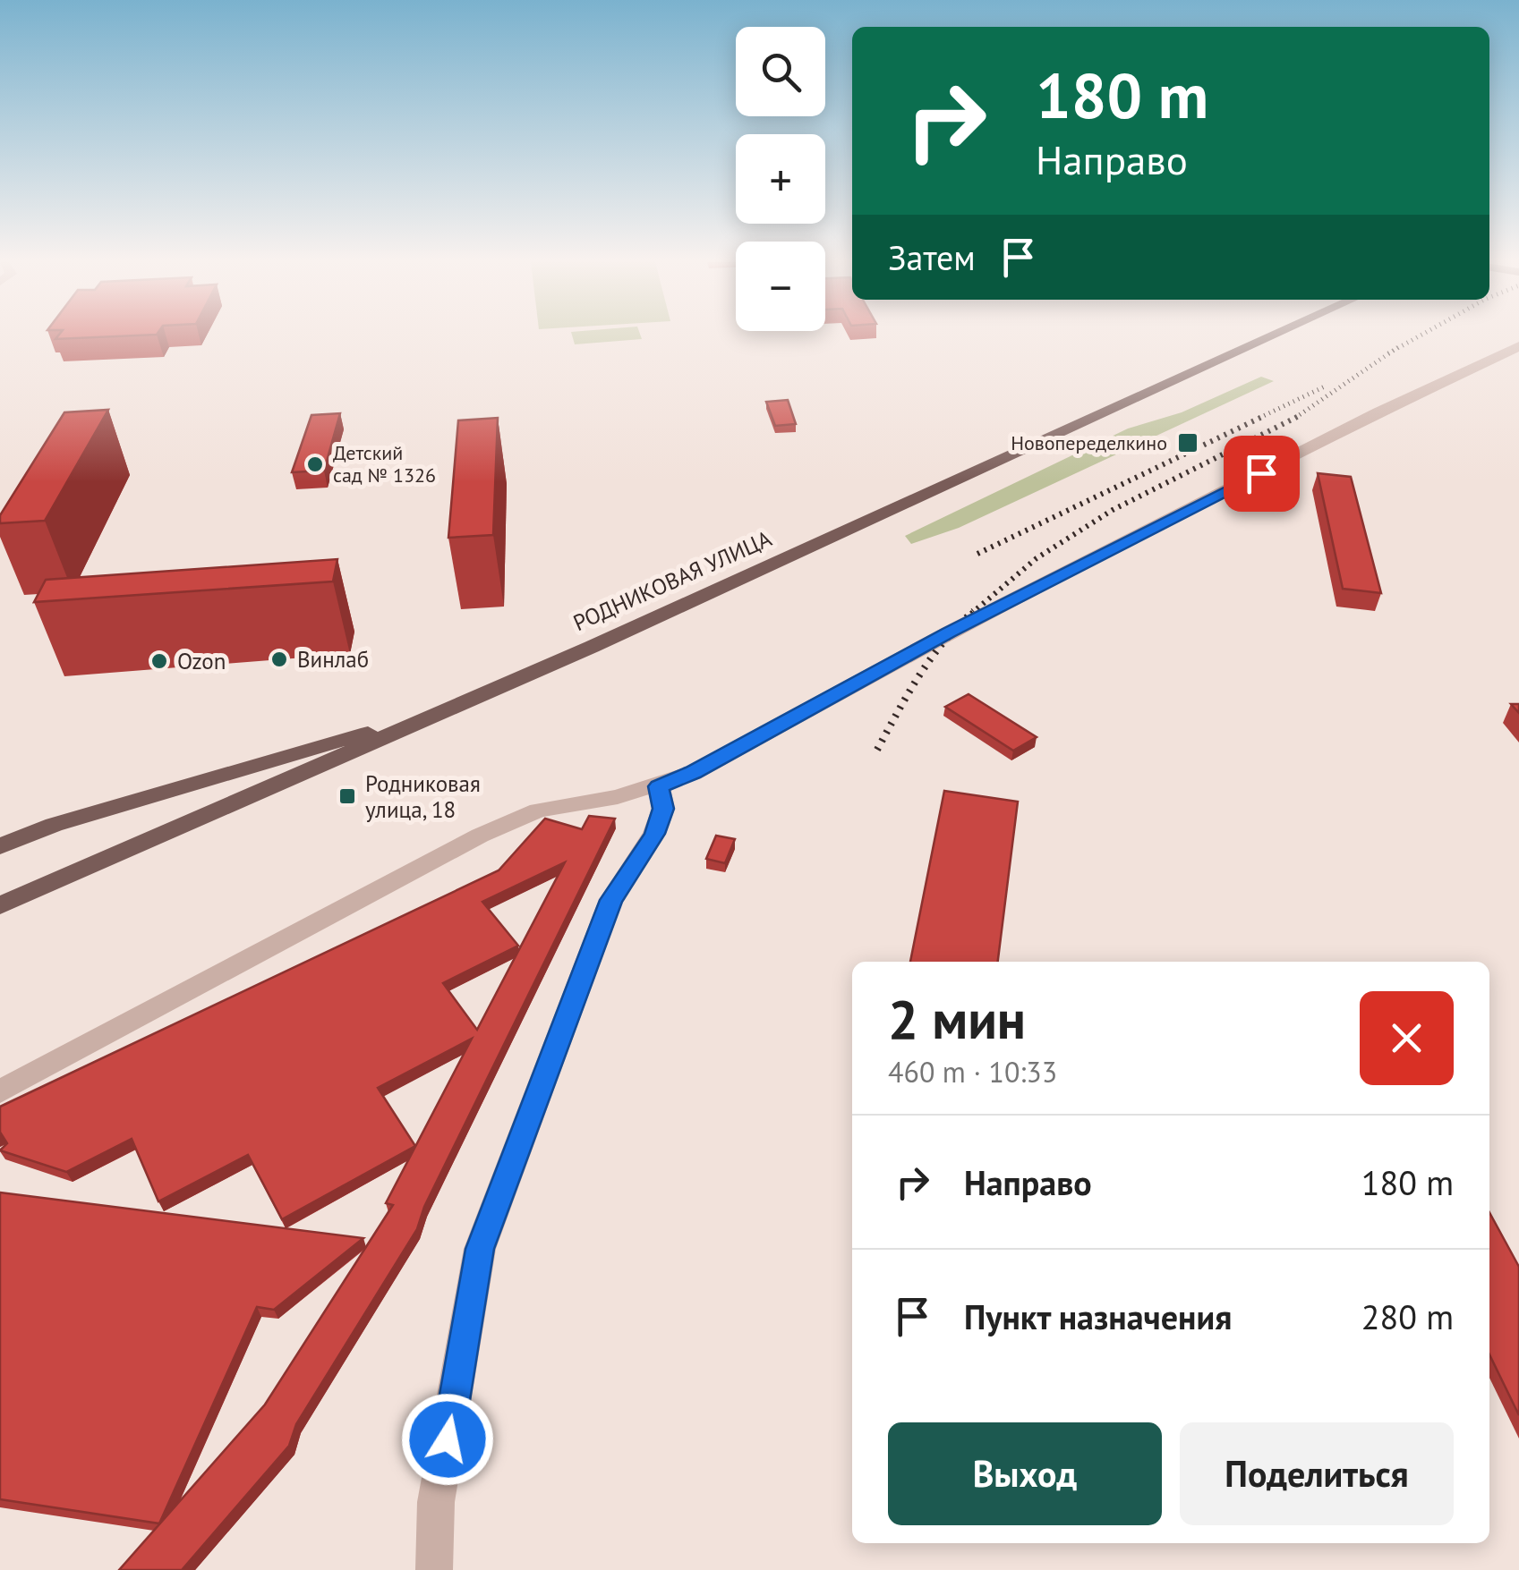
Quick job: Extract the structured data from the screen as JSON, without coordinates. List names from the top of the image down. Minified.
{"streets":{"main road":["РОДНИКОВАЯ УЛИЦА"]},"places":{"transit":["Новопеределкино","Родниковая улица, 18"],"other":["Детский сад № 1326","Винлаб","Ozon"]},"page":{"map_buttons":["+","−"],"turn":["180 m","Направо"],"then":"Затем","heading":["2 мин","460 m · 10:33"],"list":[{"name":"Направо","value":"180 m"},{"name":"Пункт назначения","value":"280 m"}],"buttons":["Выход","Поделиться"]}}
